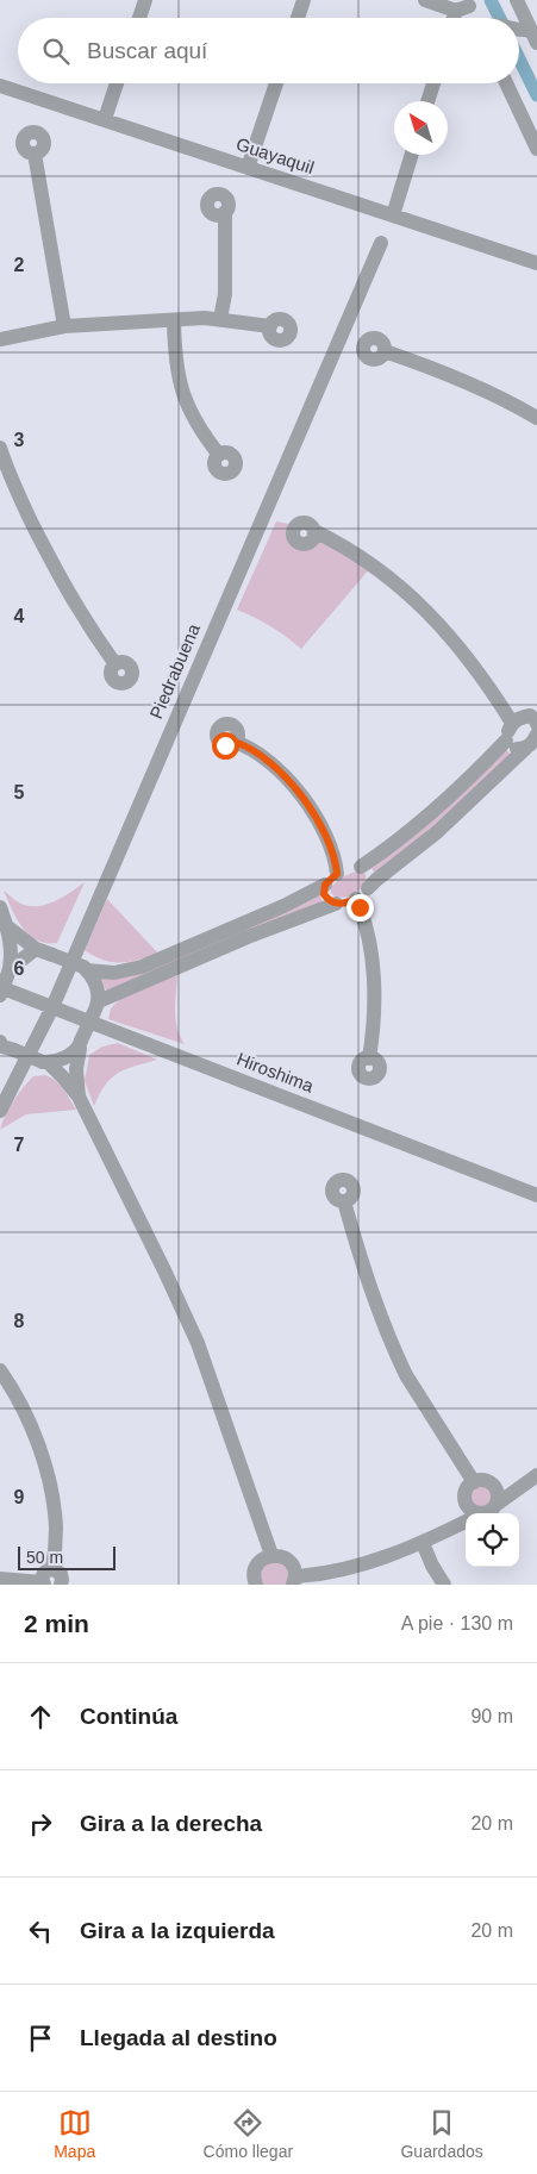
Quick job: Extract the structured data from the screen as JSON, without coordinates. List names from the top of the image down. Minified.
{"streets":{"street":["Guayaquil","Piedrabuena","Hiroshima"]},"crossings":[["Piedrabuena","Hiroshima"]],"scale_bar":"50 m","north":"top left","page":{"search":"Buscar aquí","scale":"50 m","heading":["2 min","A pie · 130 m"],"list":[["Continúa","90 m"],["Gira a la derecha","20 m"],["Gira a la izquierda","20 m"],"Llegada al destino"],"nav":["Mapa","Cómo llegar","Guardados"]},"grid":{"rows":["2","3","4","5","6","7","8","9"]}}
